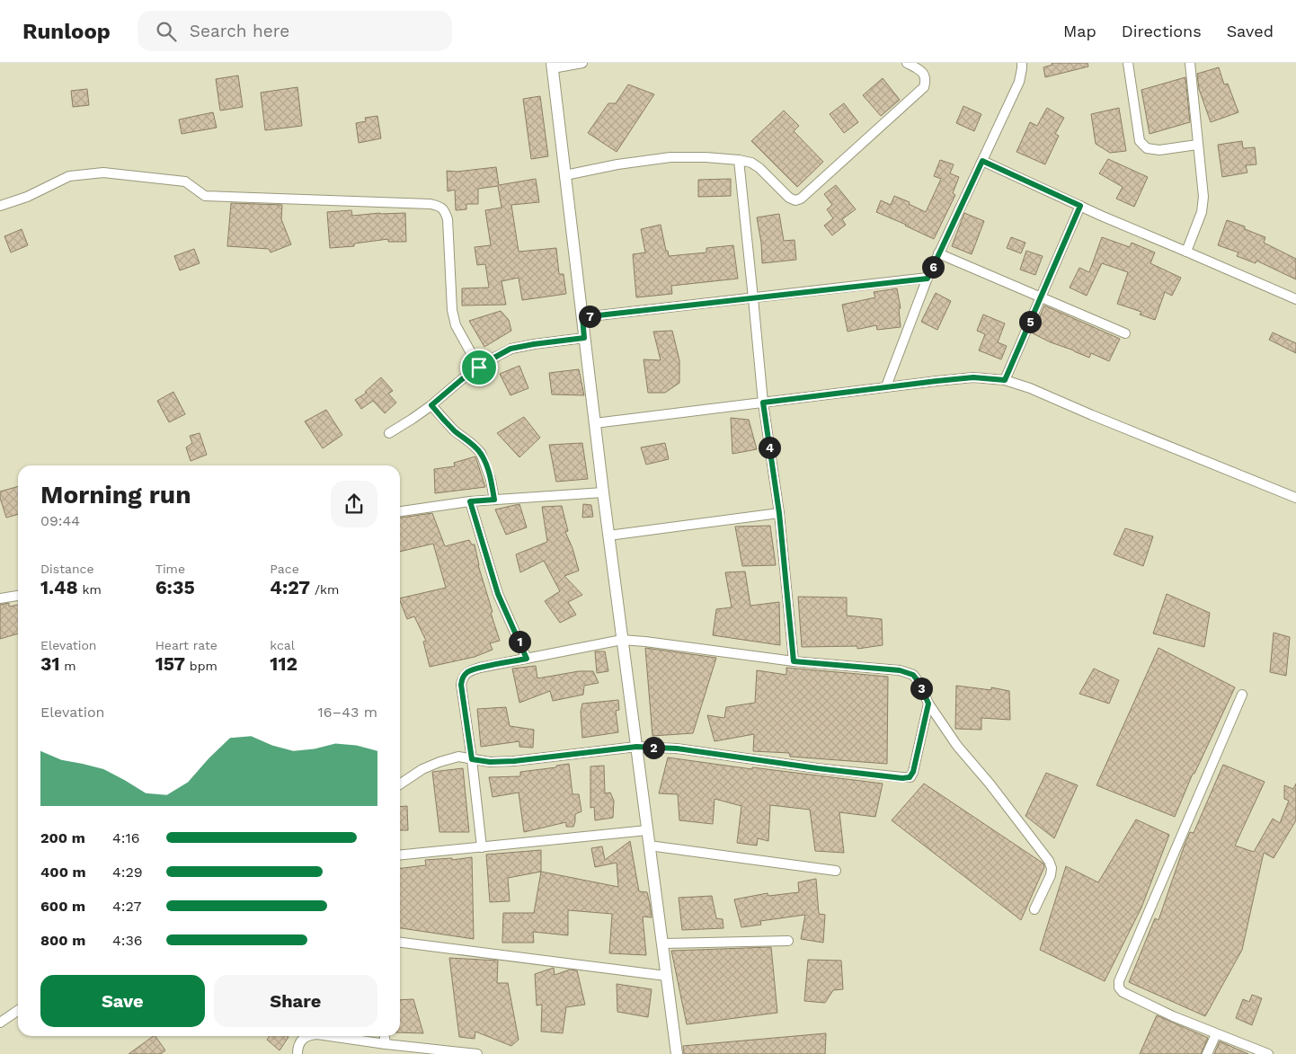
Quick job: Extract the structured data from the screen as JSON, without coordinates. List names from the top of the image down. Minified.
{"page":{"header":"Runloop","search":"Search here","nav":["Map","Directions","Saved"],"pins":["6","7","5","4","1","3","2"],"heading":["Morning run","09:44"],"stats":[["Distance","1.48 km"],["Time","6:35"],["Pace","4:27 /km"],["Elevation","31 m"],["Heart rate","157 bpm"],["kcal","112"]],"chart":["Elevation","16–43 m"],"list":[{"name":"200 m","note":"4:16"},{"name":"400 m","note":"4:29"},{"name":"600 m","note":"4:27"},{"name":"800 m","note":"4:36"}],"buttons":["Save","Share"]}}
